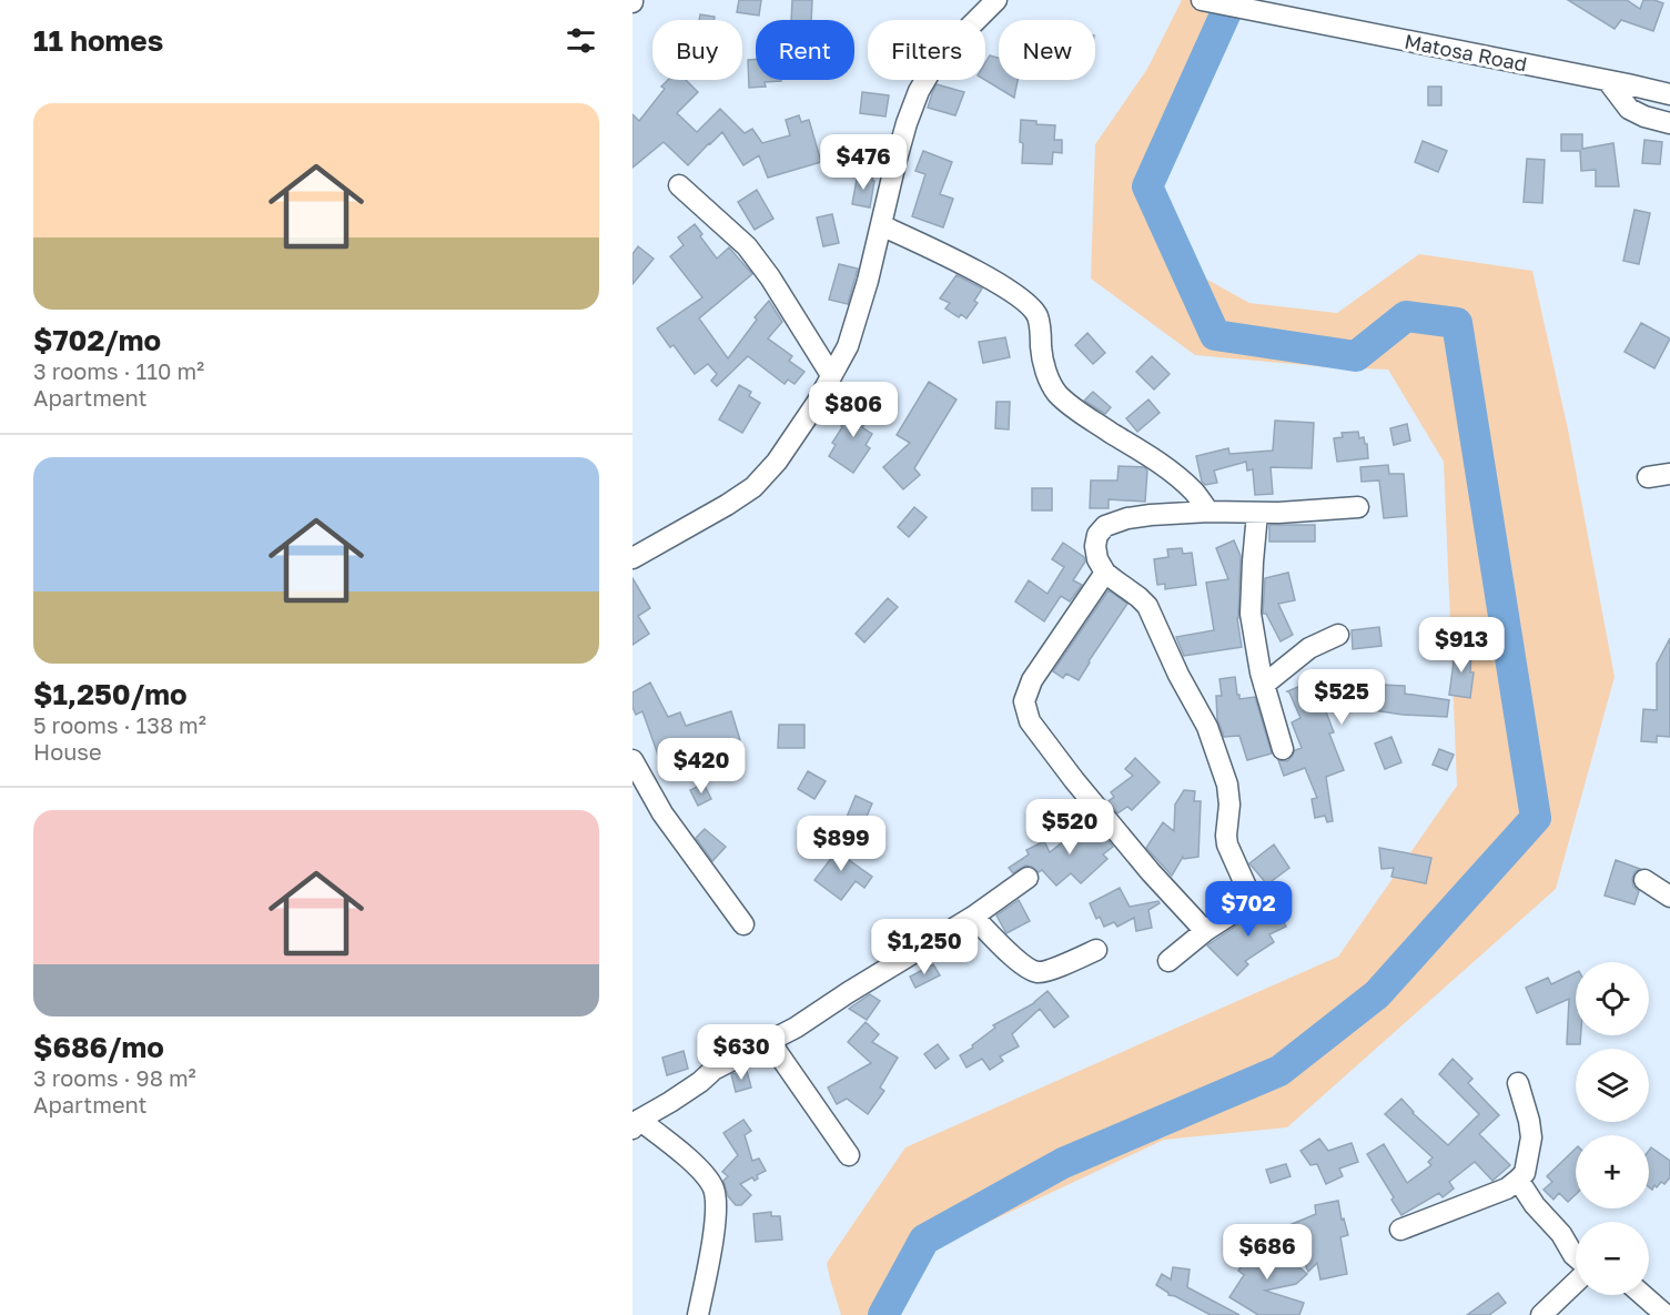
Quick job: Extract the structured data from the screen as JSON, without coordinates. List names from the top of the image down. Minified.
{"streets":{"street":["Matosa Road"]},"page":{"heading":"11 homes","chip":["Buy","Rent","Filters","New"],"list":[{"name":"$702/mo","note":"3 rooms · 110 m² · Apartment"},{"name":"$1,250/mo","note":"5 rooms · 138 m² · House"},{"name":"$686/mo","note":"3 rooms · 98 m² · Apartment"}],"price":["$476","$806","$913","$525","$420","$520","$899","$702","$1,250","$630","$686"],"map_buttons":["+","−"]}}
